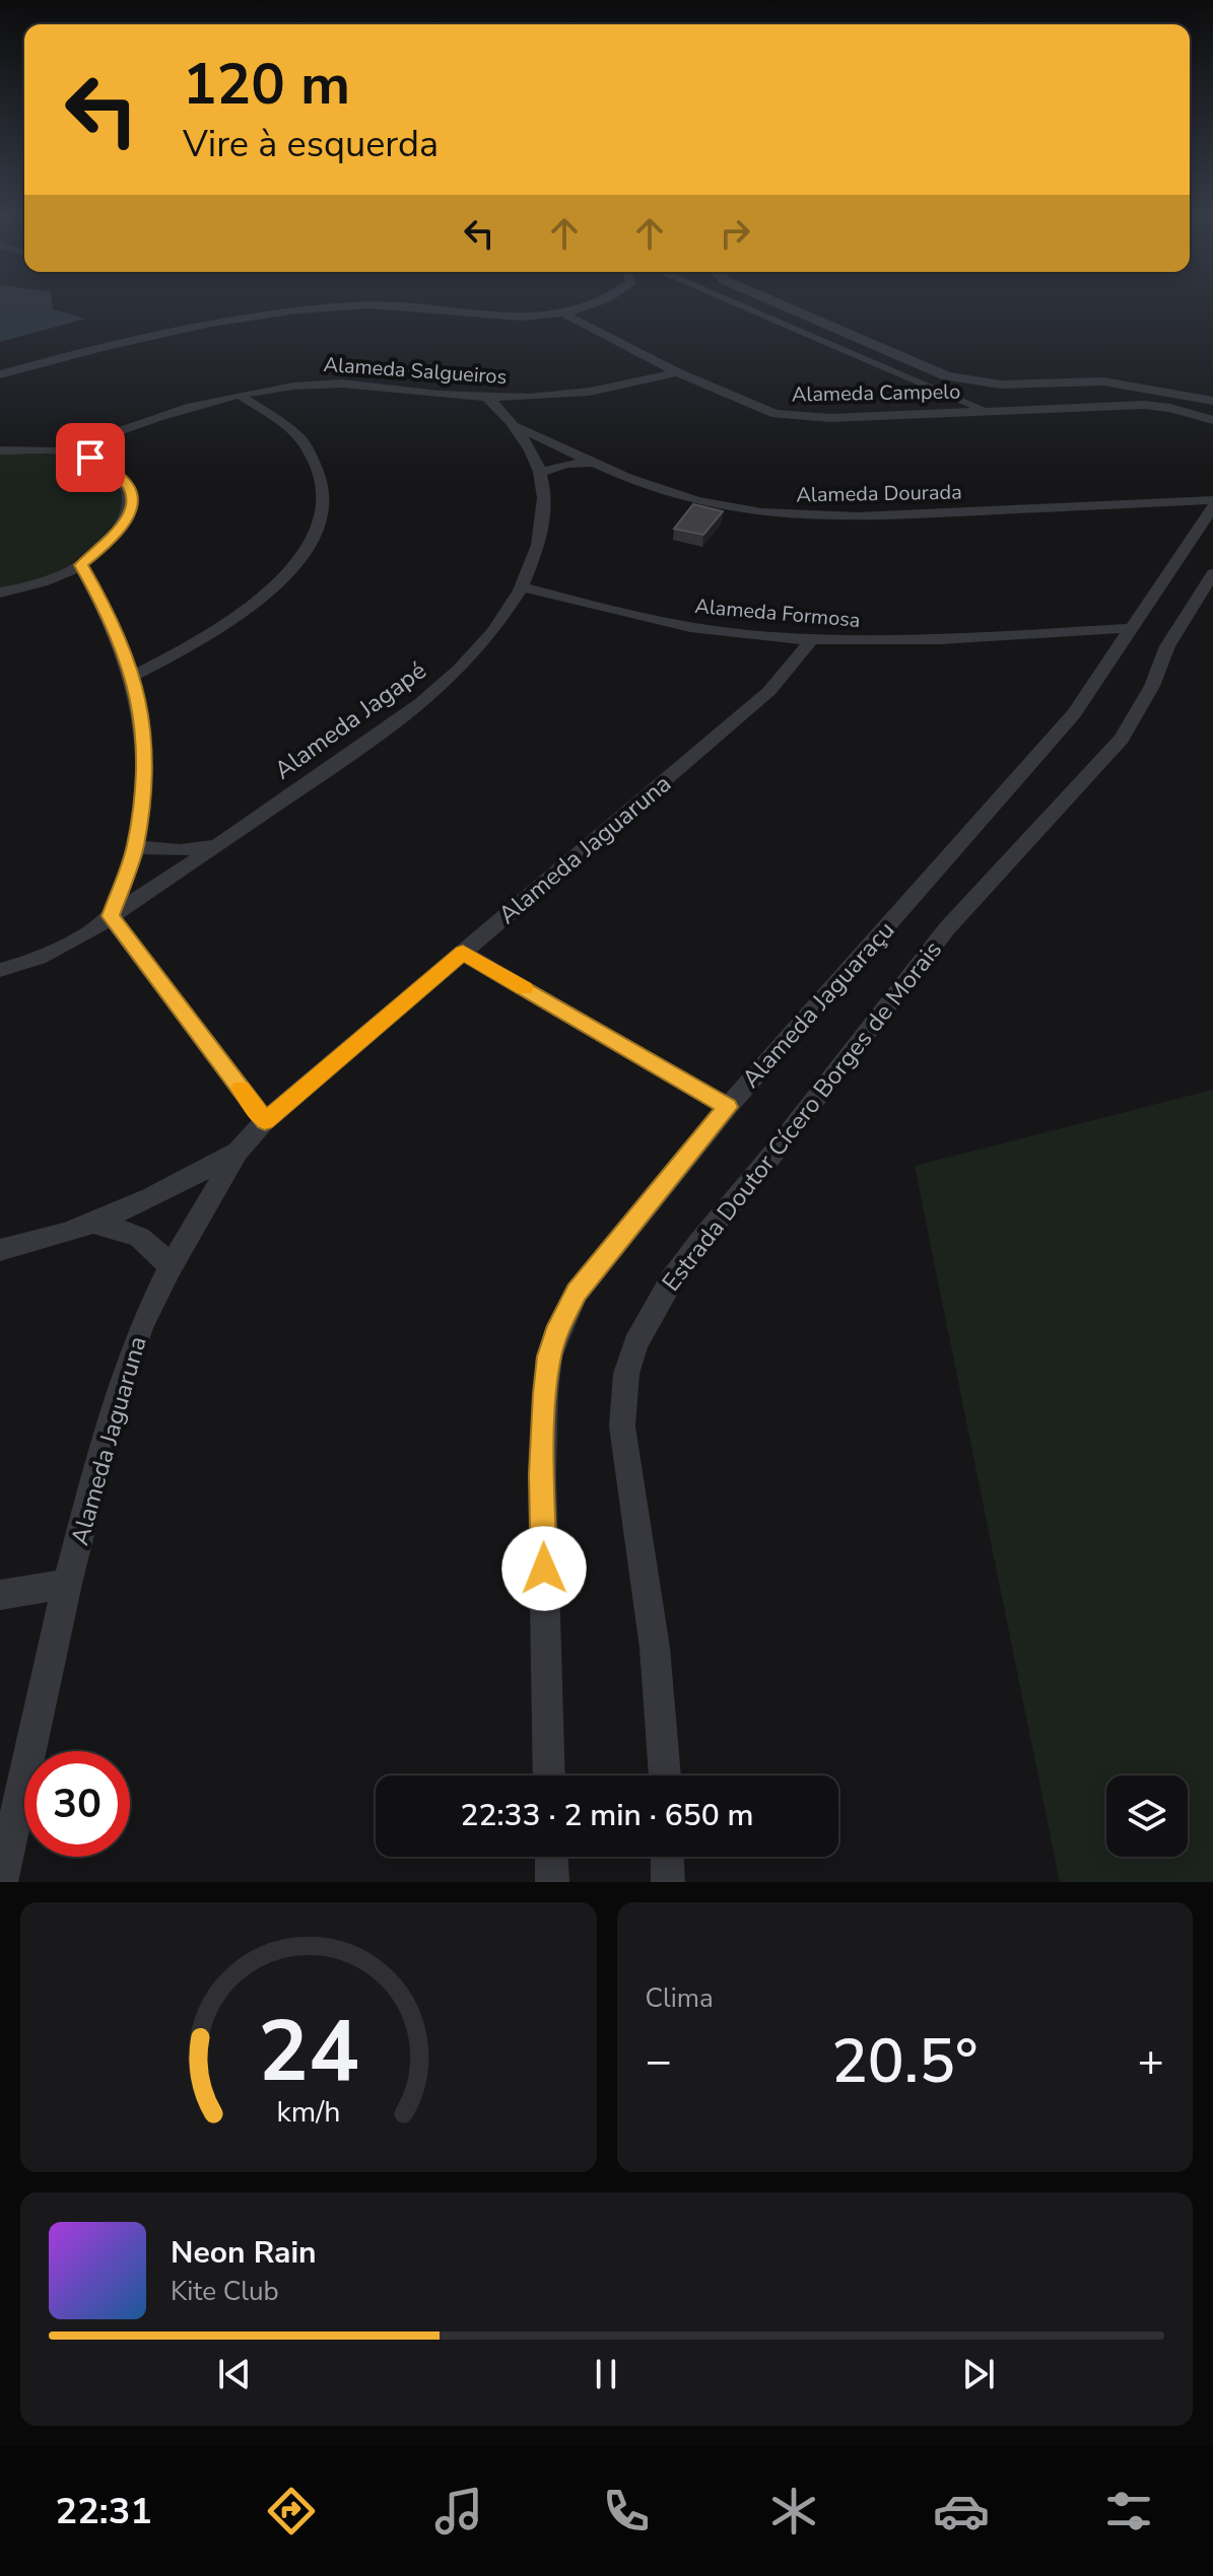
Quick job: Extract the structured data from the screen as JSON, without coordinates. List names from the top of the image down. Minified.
{"streets":{"street":["Alameda Salgueiros","Alameda Campelo","Alameda Dourada","Alameda Formosa","Alameda Jagapé","Alameda Jaguaruna","Alameda Jaguaraçu","Estrada Doutor Cícero Borges de Morais"]},"crossings":[["Alameda Salgueiros","Alameda Campelo"],["Alameda Salgueiros","Alameda Jagapé"],["Alameda Dourada","Alameda Jagapé"],["Alameda Dourada","Alameda Jaguaraçu"],["Alameda Formosa","Alameda Jagapé"],["Alameda Formosa","Alameda Jaguaruna"],["Alameda Formosa","Alameda Jaguaraçu"]],"page":{"turn":["120 m","Vire à esquerda"],"limit":"30","trip":"22:33 · 2 min · 650 m","tile":"Clima","heat":["−","20.5°","+"],"song":["Neon Rain","Kite Club"],"tabs":"22:31","gauge":["24","km/h"]}}
